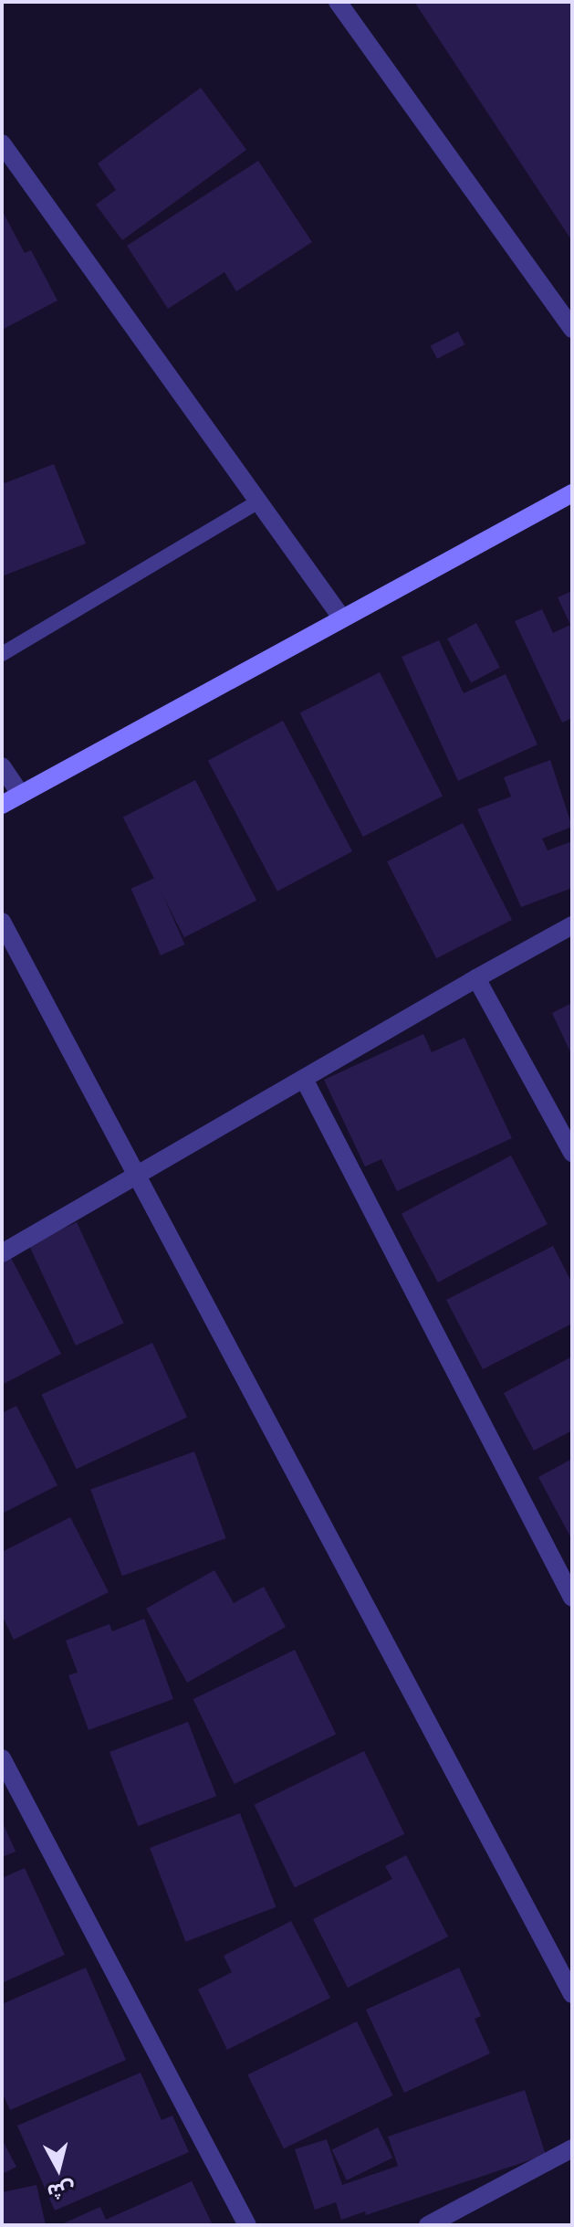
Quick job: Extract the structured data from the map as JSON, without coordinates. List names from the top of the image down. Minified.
{"north":"bottom"}
